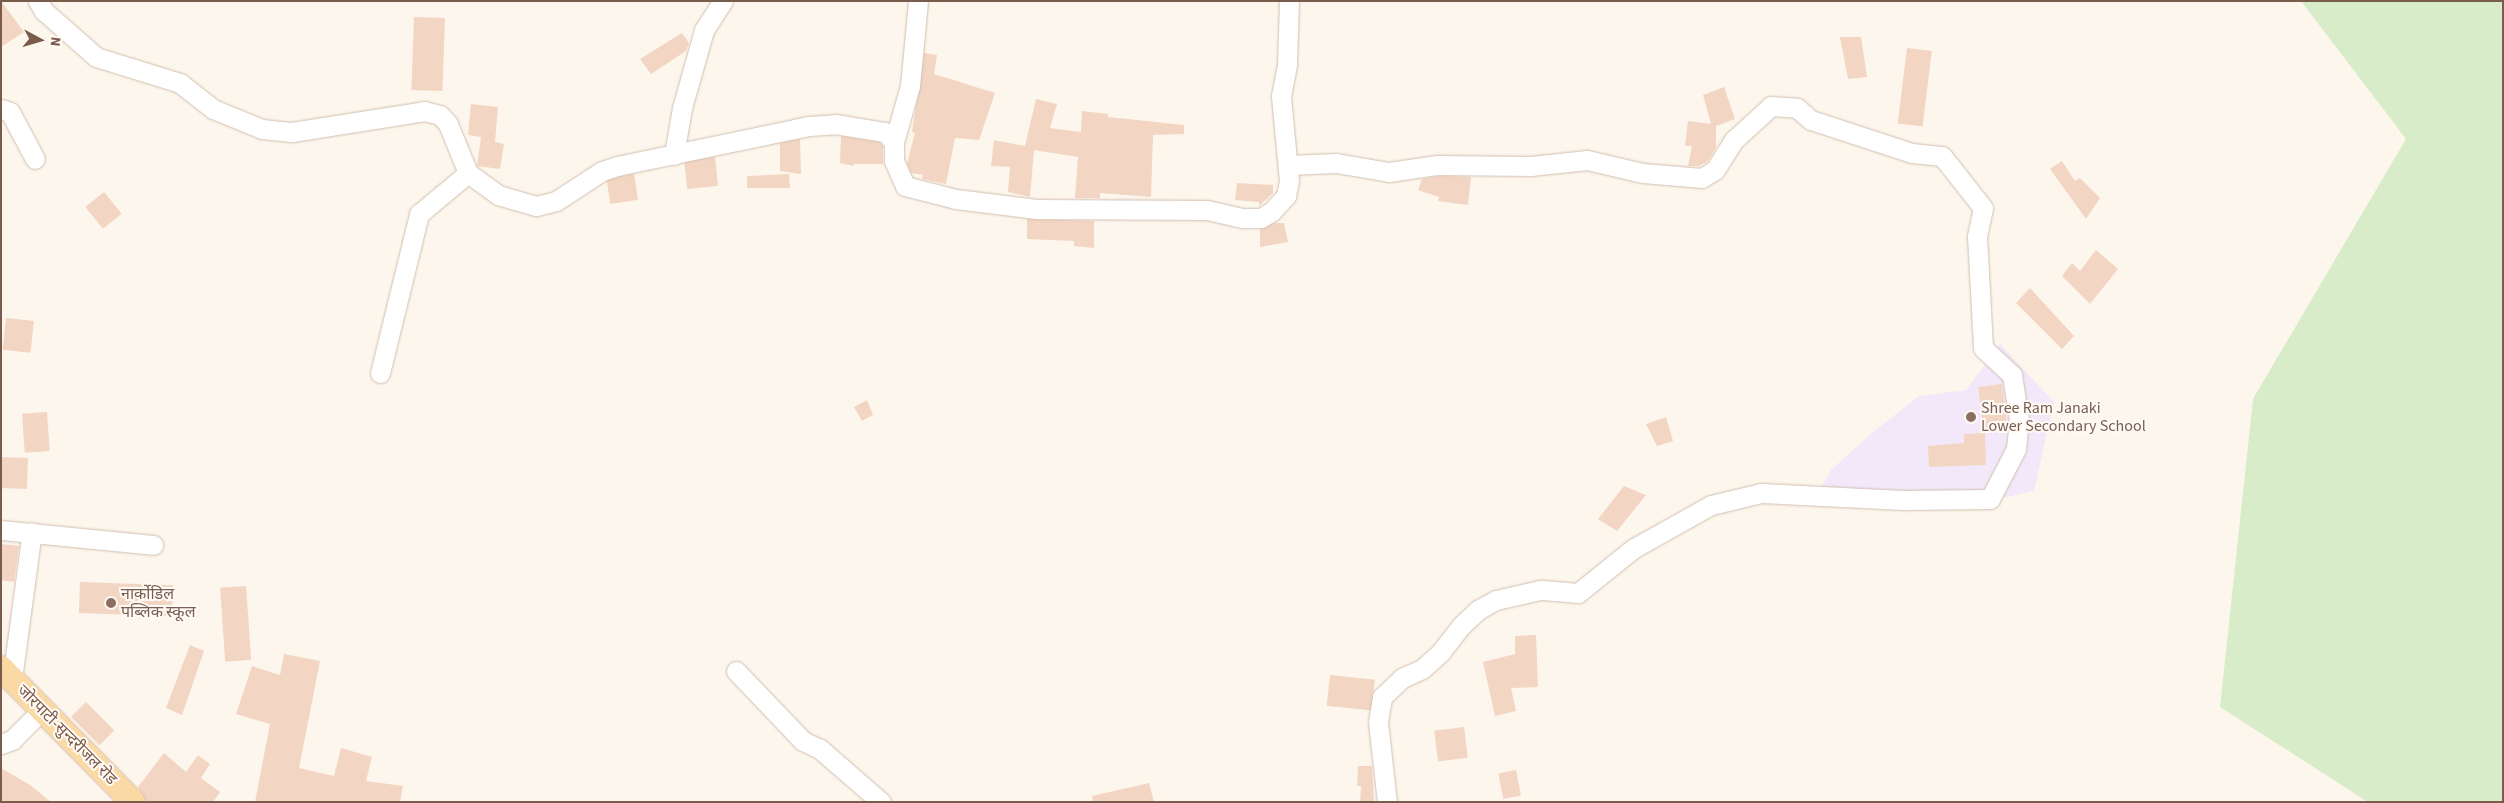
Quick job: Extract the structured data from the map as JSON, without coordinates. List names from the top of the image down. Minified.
{"streets":{"main road":["जोरपाटी-सुन्दरीजल रोड"]},"places":["Shree Ram Janaki Lower Secondary School","नार्कोडिल पब्लिक स्कूल"],"north":"right"}
